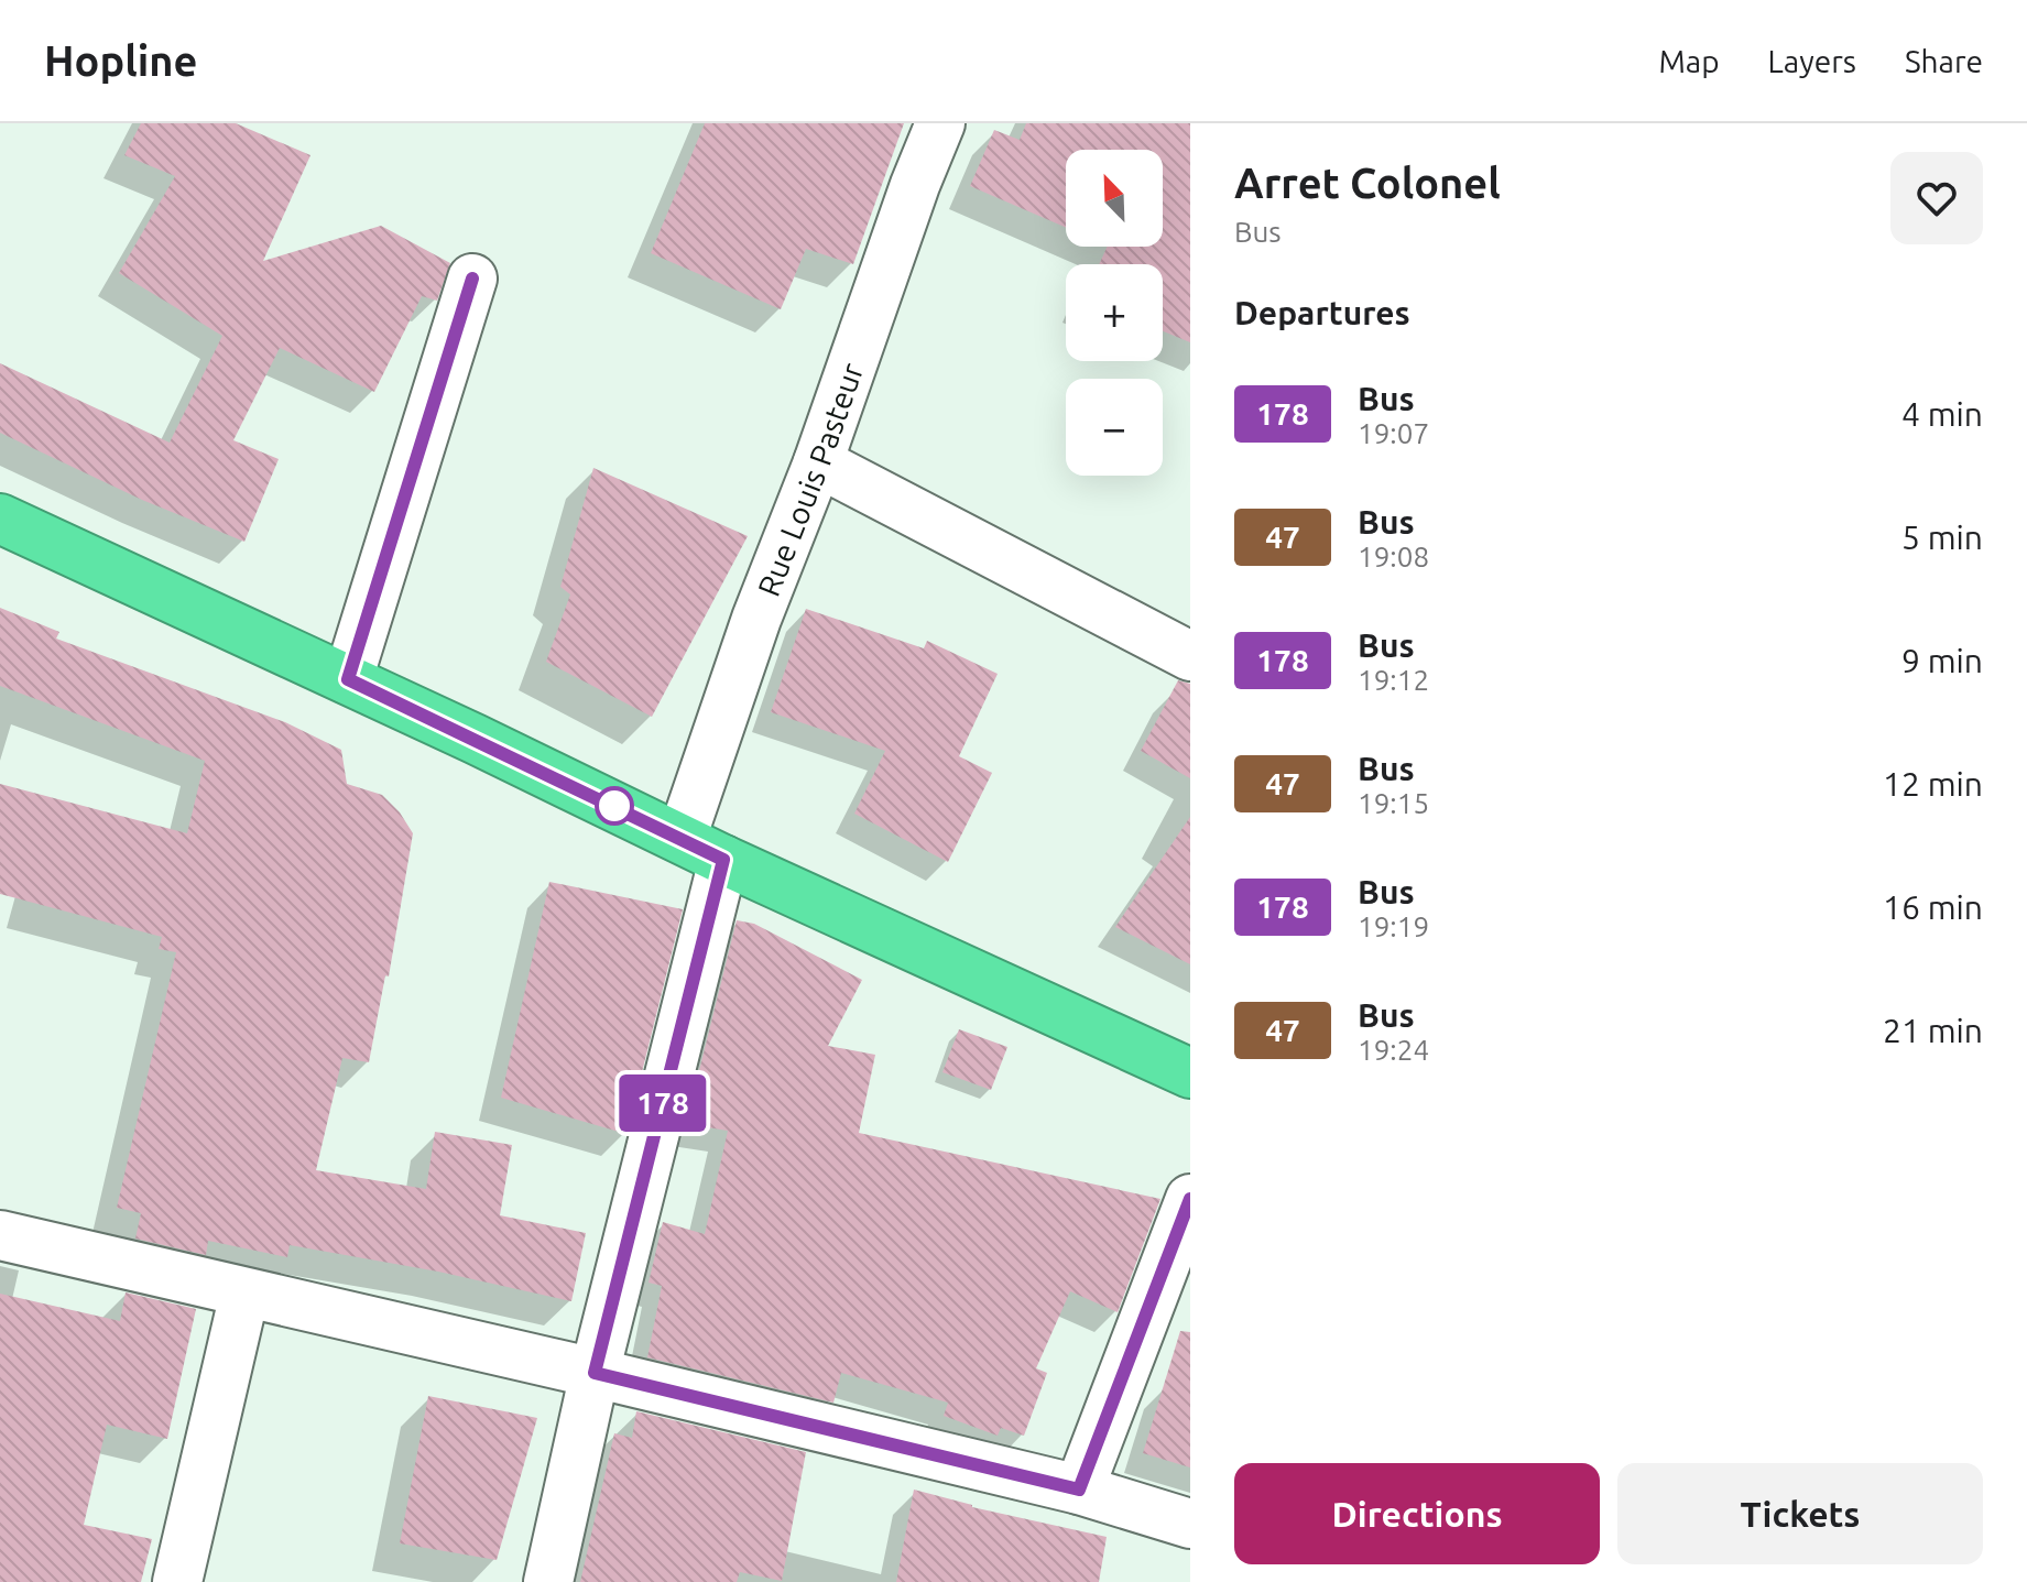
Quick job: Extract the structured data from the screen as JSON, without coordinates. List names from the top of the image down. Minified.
{"streets":{"street":["Rue Louis Pasteur"]},"lines":["bus line 178"],"north":"top left","page":{"header":"Hopline","nav":["Map","Layers","Share"],"on_map":"178","heading":[["Arret Colonel","Bus"],"Departures"],"map_buttons":["+","−"],"list":[{"mark":"178","name":"Bus","note":"19:07","value":"4 min"},{"mark":"47","name":"Bus","note":"19:08","value":"5 min"},{"mark":"178","name":"Bus","note":"19:12","value":"9 min"},{"mark":"47","name":"Bus","note":"19:15","value":"12 min"},{"mark":"178","name":"Bus","note":"19:19","value":"16 min"},{"mark":"47","name":"Bus","note":"19:24","value":"21 min"}],"buttons":["Directions","Tickets"]}}
